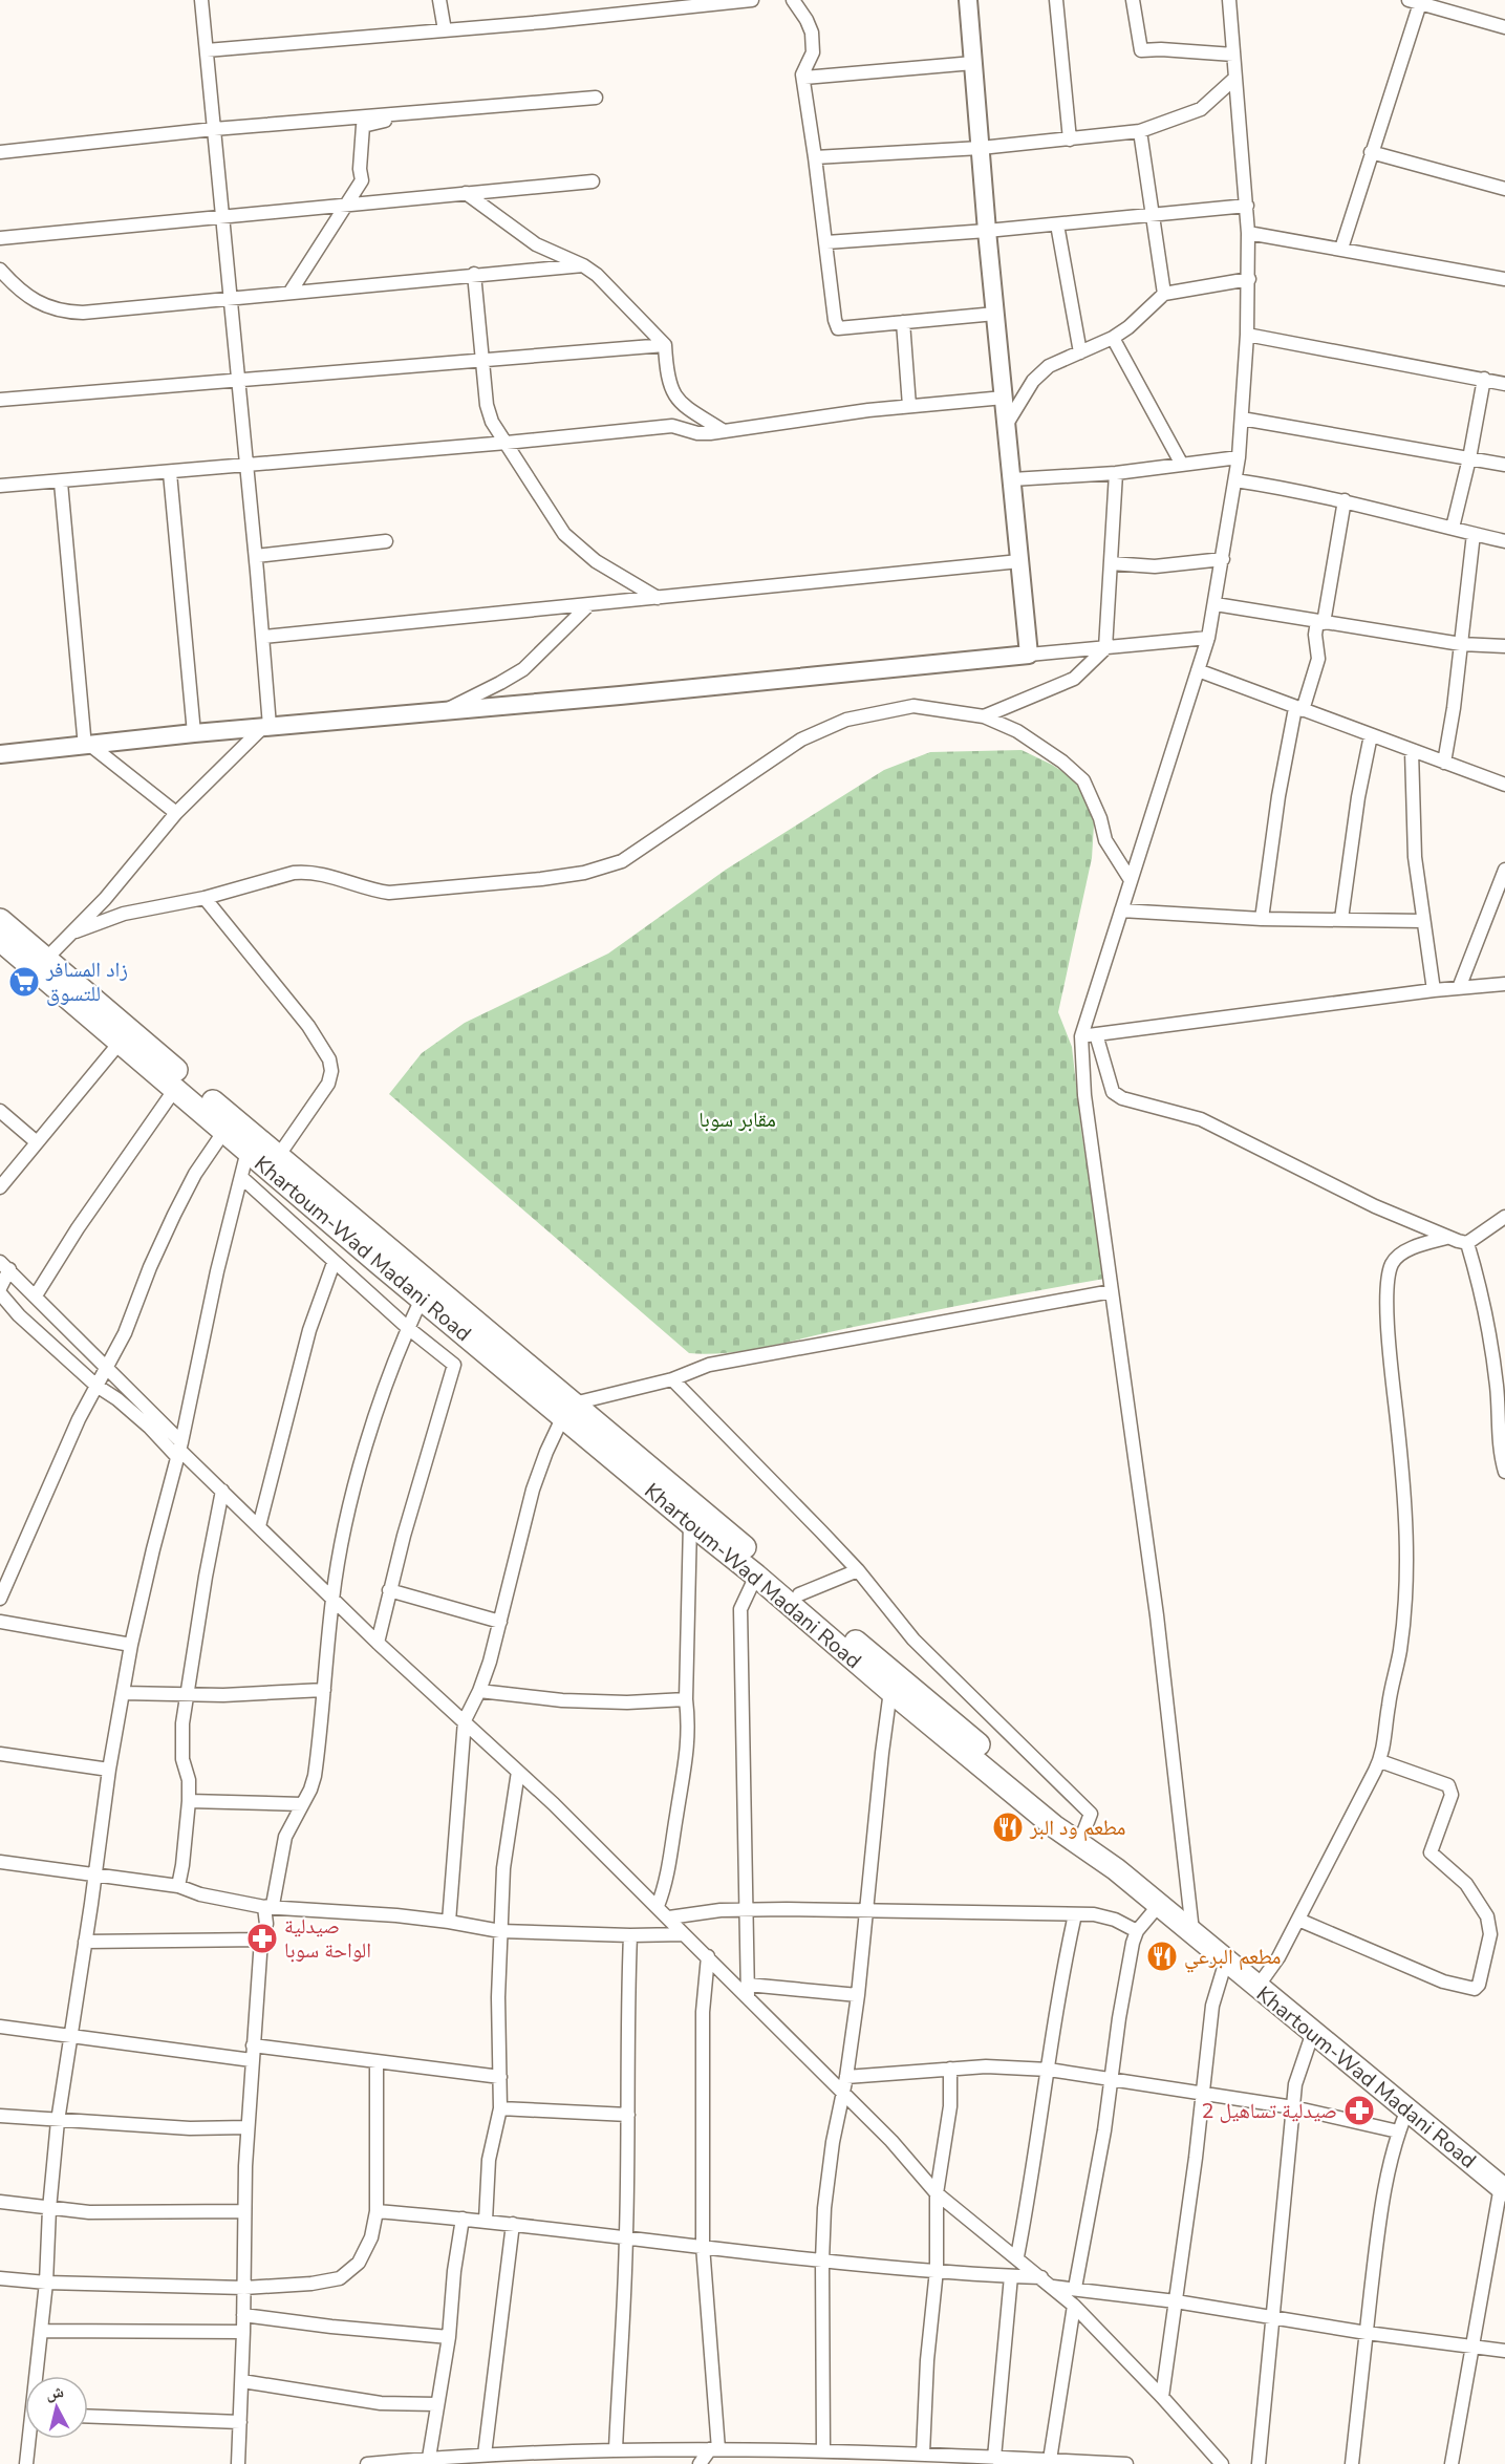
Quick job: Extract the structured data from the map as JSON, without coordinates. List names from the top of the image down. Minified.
{"streets":{"highway":["Khartoum-Wad Madani Road"]},"parks":["مقابر سوبا"],"places":{"supermarket":["زاد المسافر للتسوق"],"restaurant":["مطعم ود البر","مطعم البرعي"],"pharmacy":["صيدلية الواحة سوبا","صيدلية تساهيل 2"]},"north":"top"}
